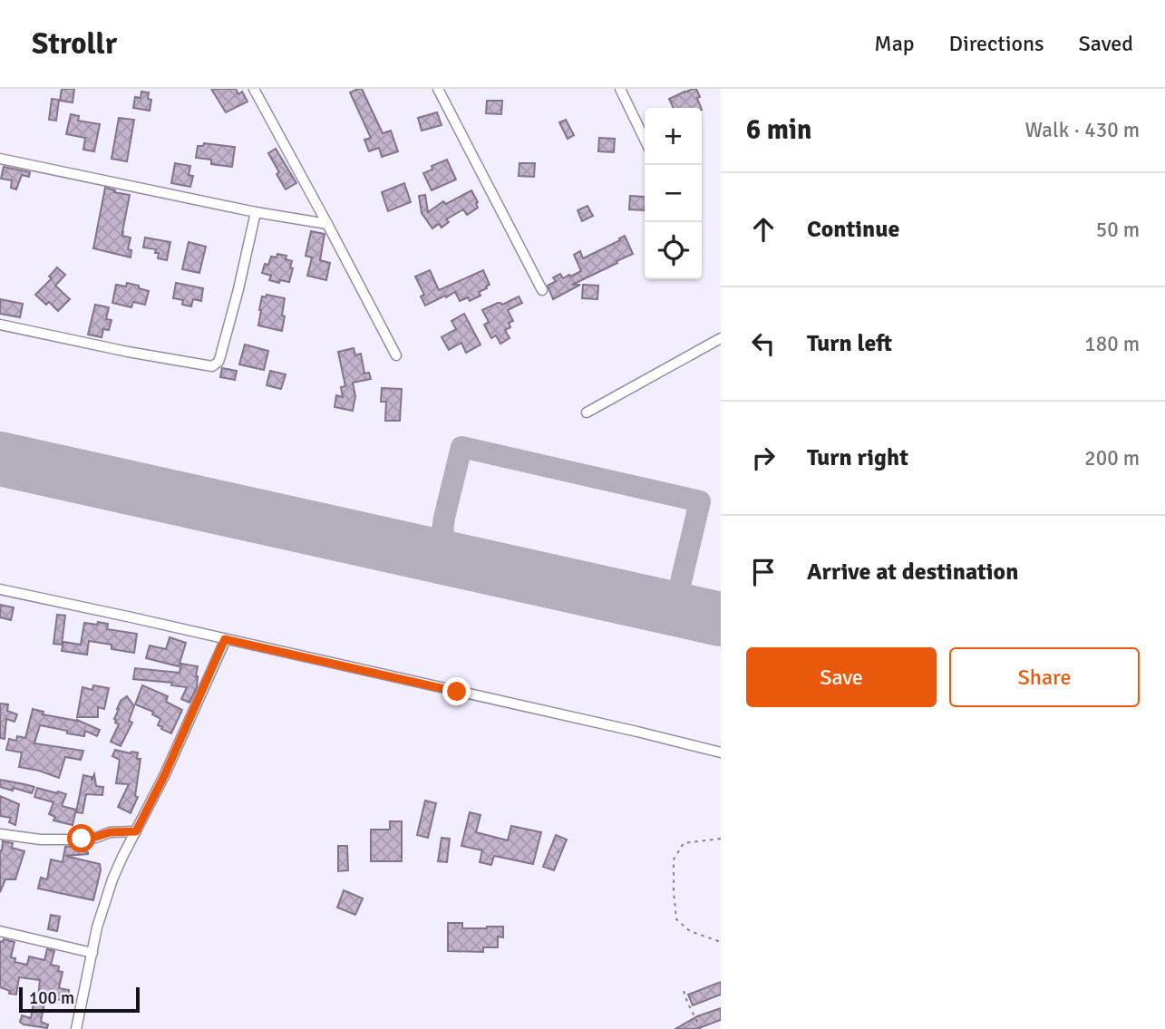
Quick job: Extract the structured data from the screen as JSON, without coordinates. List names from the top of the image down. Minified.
{"scale_bar":"100 m","page":{"header":"Strollr","nav":["Map","Directions","Saved"],"heading":["6 min","Walk · 430 m"],"map_buttons":["+","−"],"list":[["Continue","50 m"],["Turn left","180 m"],["Turn right","200 m"],"Arrive at destination"],"buttons":["Save","Share"],"scale":"100 m"}}
